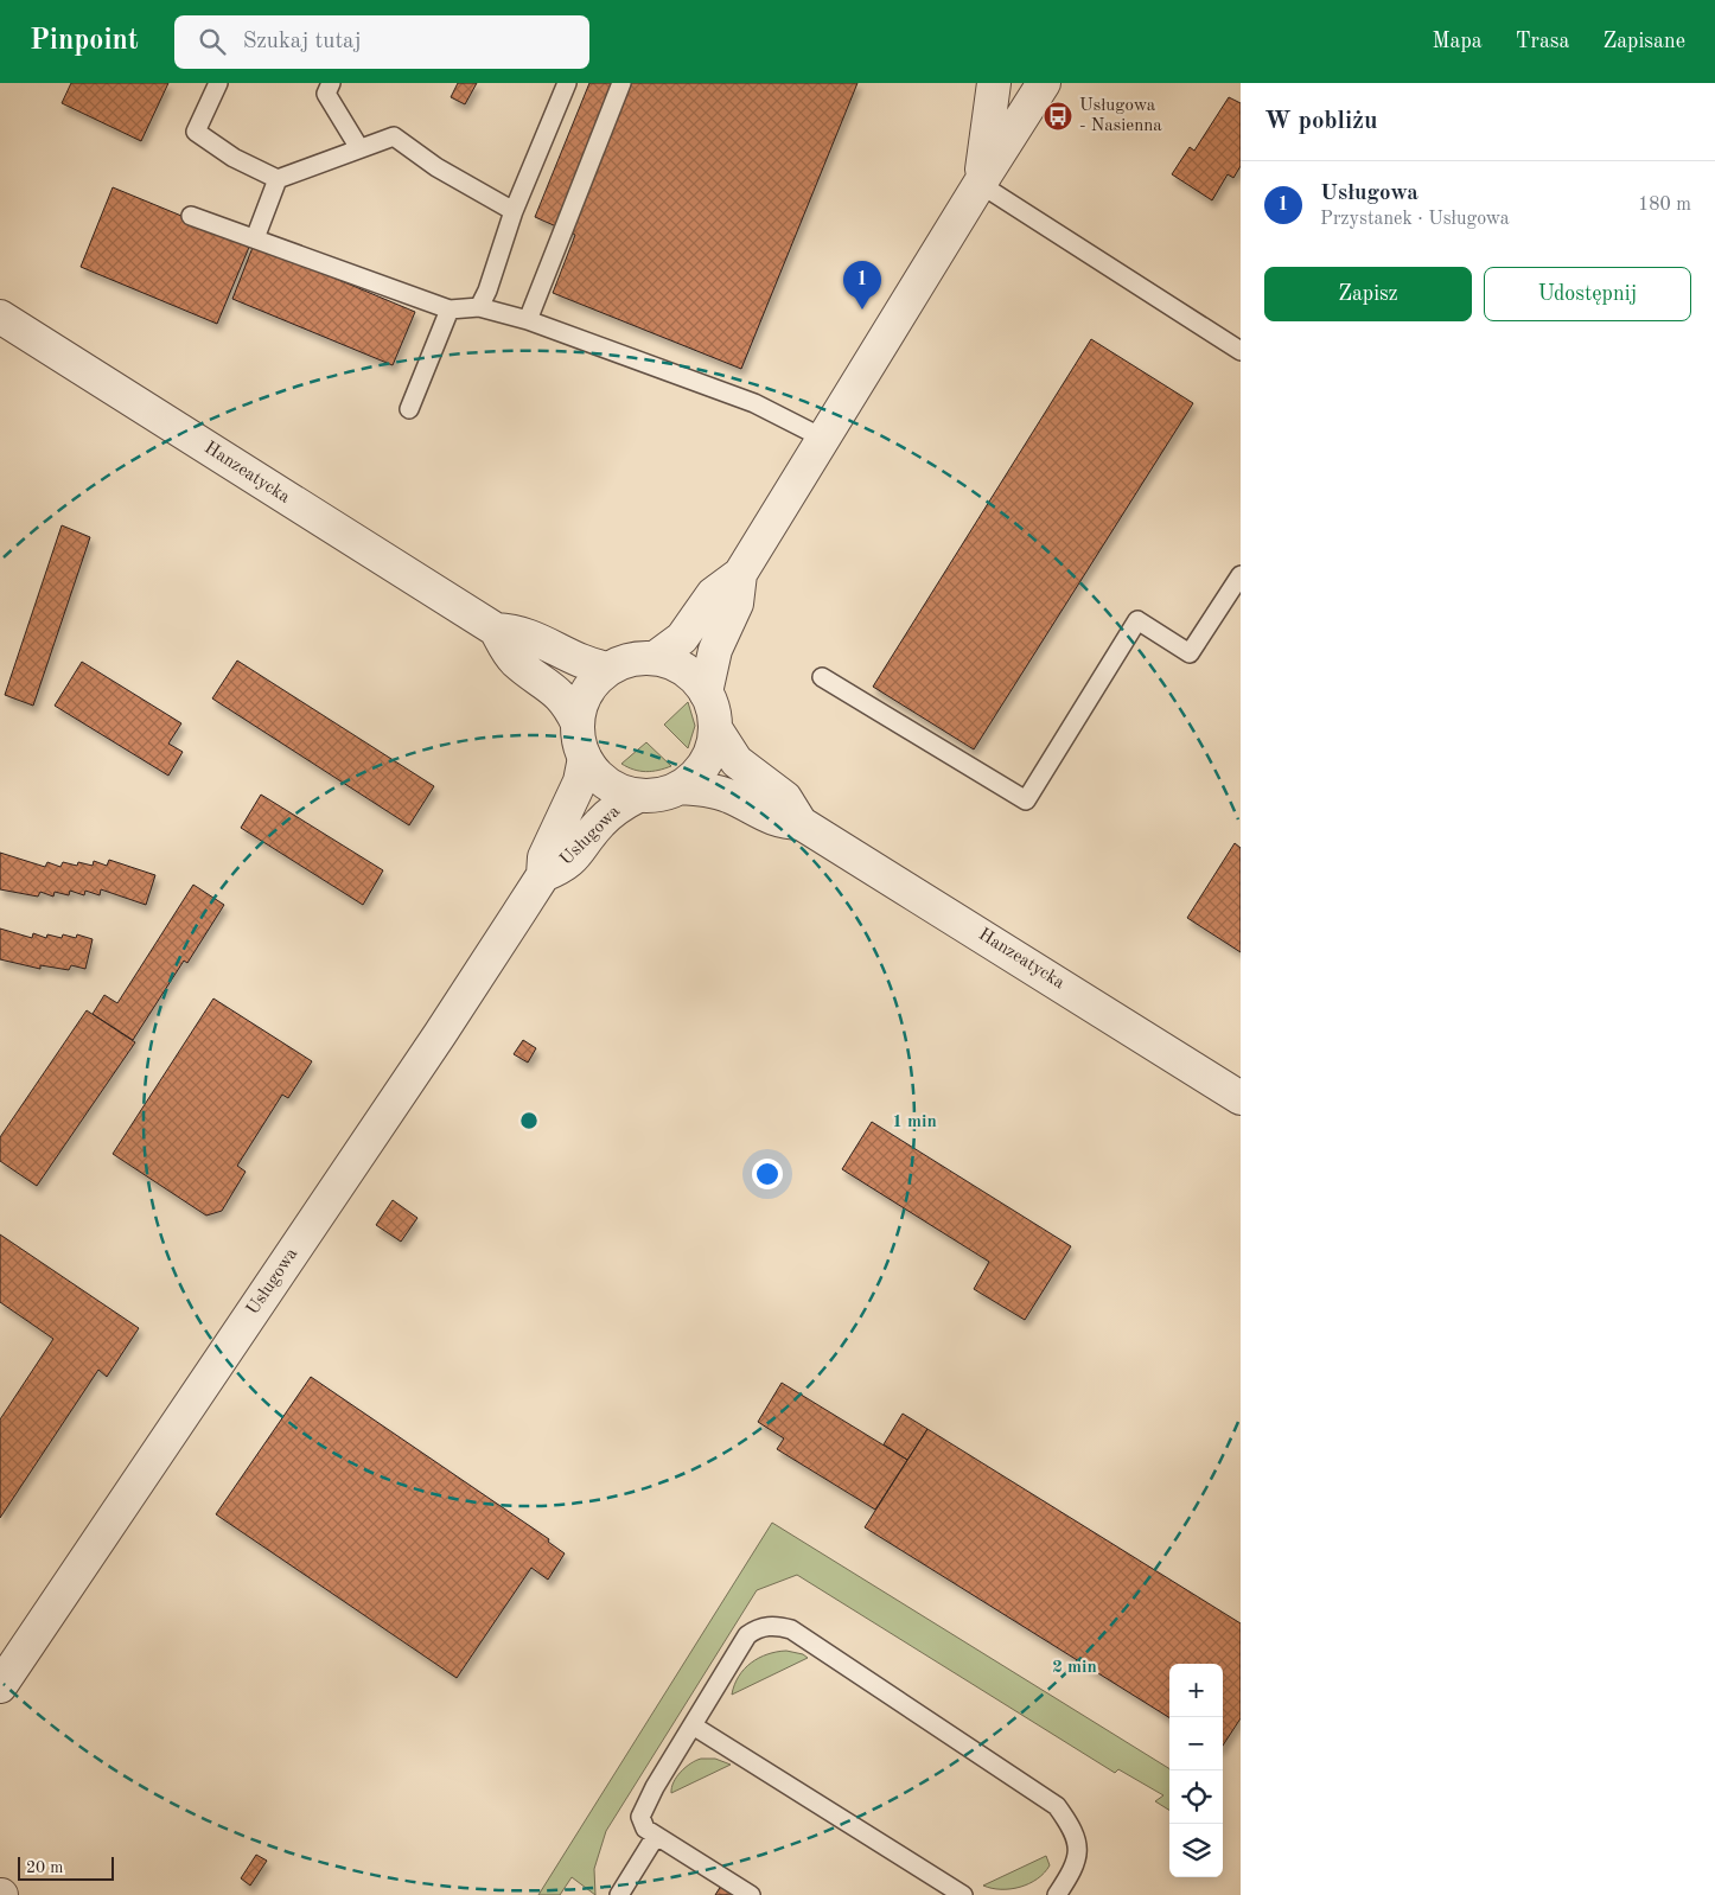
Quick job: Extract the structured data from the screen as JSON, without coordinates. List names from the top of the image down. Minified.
{"streets":{"street":["Hanzeatycka","Usługowa"]},"crossings":[["Hanzeatycka","Usługowa"]],"places":{"bus stop":["Usługowa - Nasienna"]},"scale_bar":"20 m","page":{"header":"Pinpoint","search":"Szukaj tutaj","nav":["Mapa","Trasa","Zapisane"],"heading":"W pobliżu","list":[{"mark":"1","name":"Usługowa","note":"Przystanek · Usługowa","value":"180 m"}],"buttons":["Zapisz","Udostępnij"],"pins":"1","map_buttons":["+","−"],"scale":"20 m"},"rings":["1 min","2 min"]}
